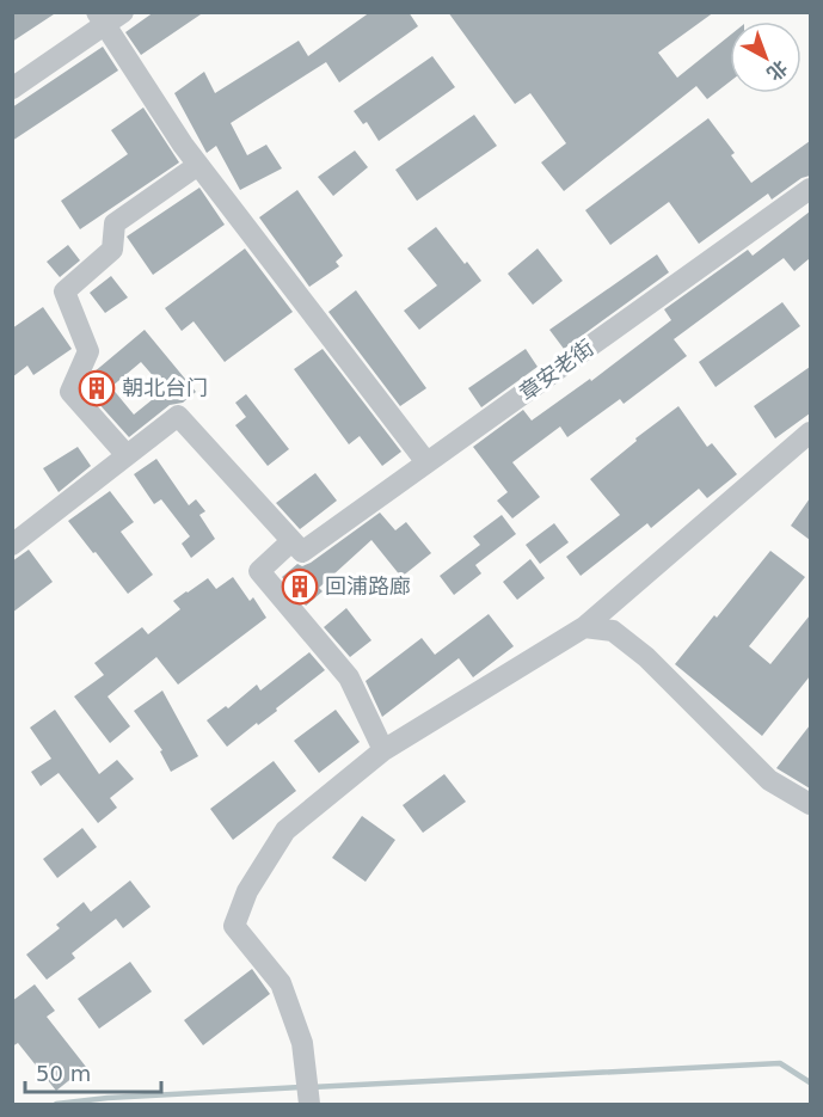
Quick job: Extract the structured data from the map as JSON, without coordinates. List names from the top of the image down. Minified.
{"streets":{"street":["章安老街"]},"places":{"building":["朝北台门","回浦路廊"]},"scale_bar":"50 m","north":"bottom right"}
